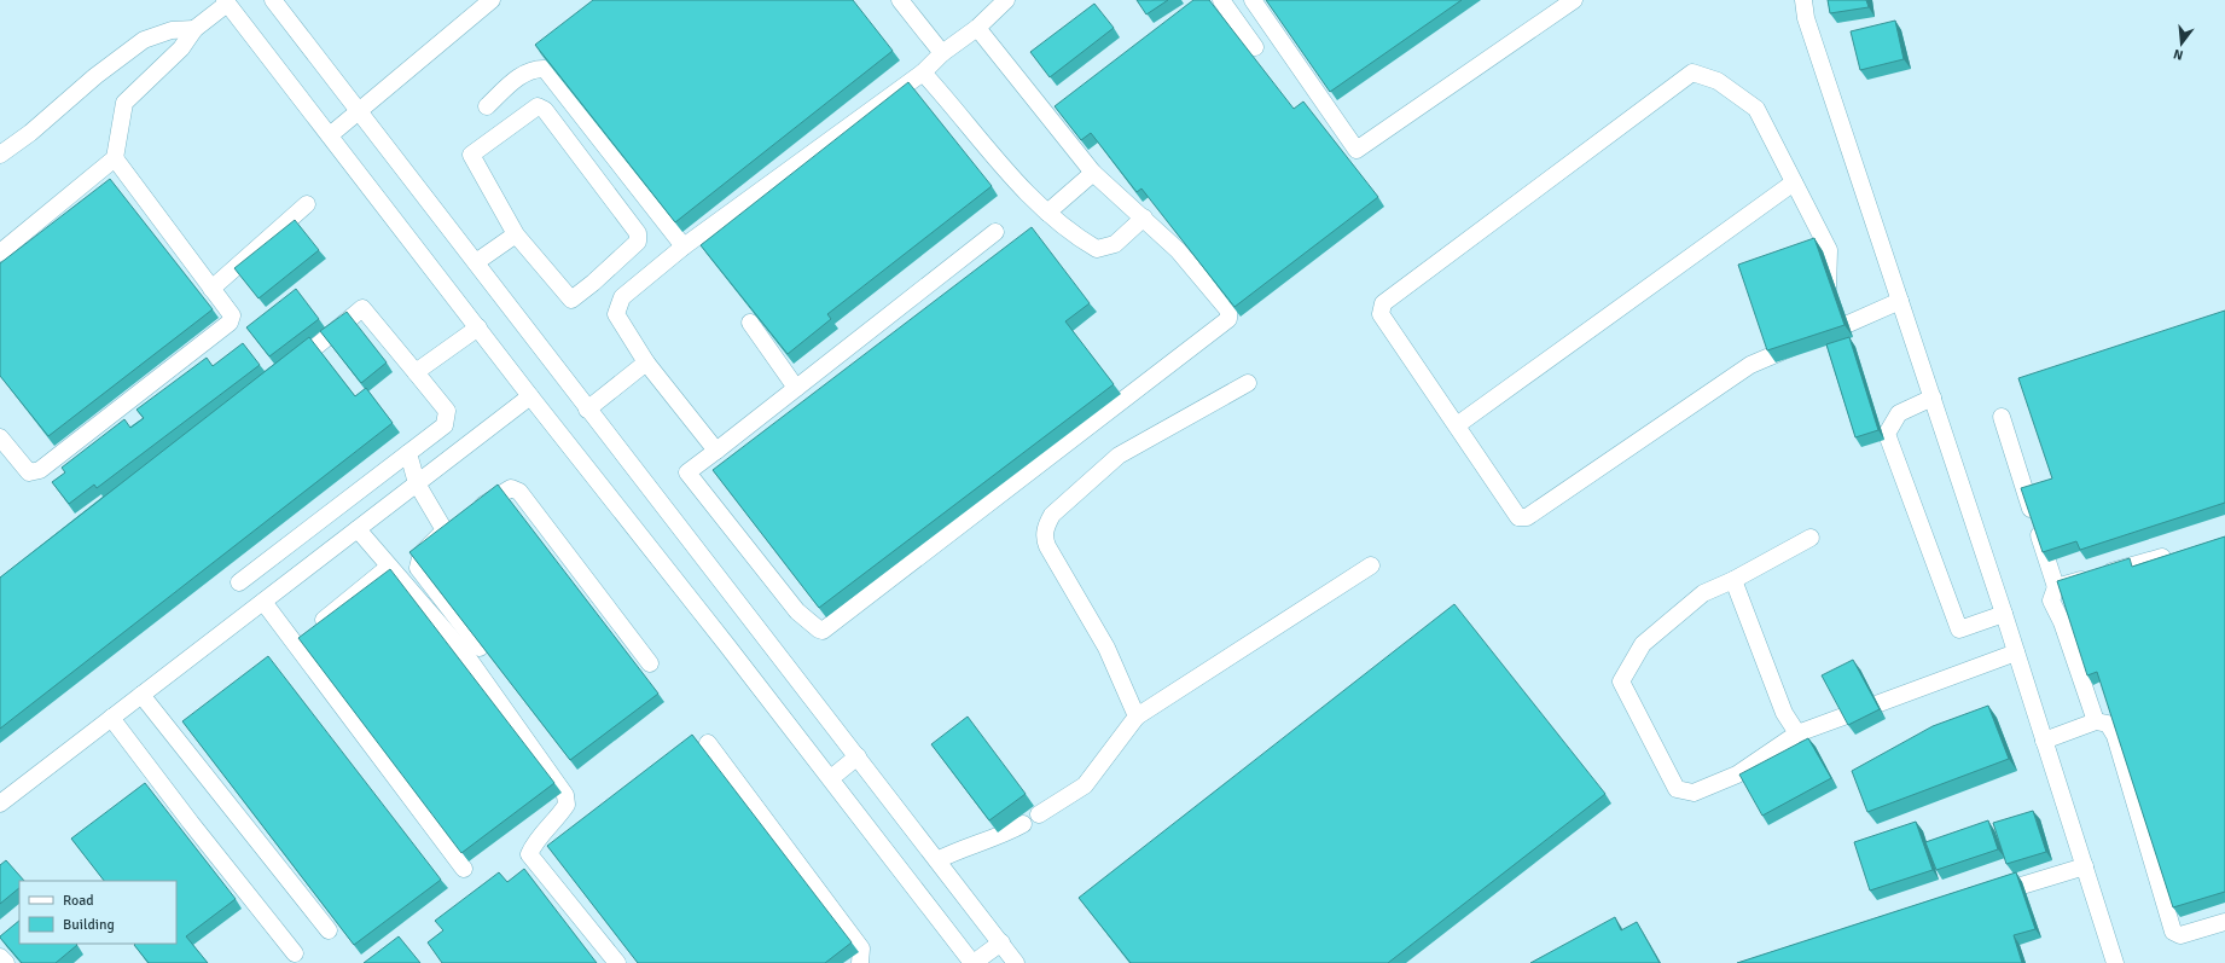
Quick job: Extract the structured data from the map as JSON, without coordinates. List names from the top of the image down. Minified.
{"legend":["Road","Building"],"north":"bottom"}
